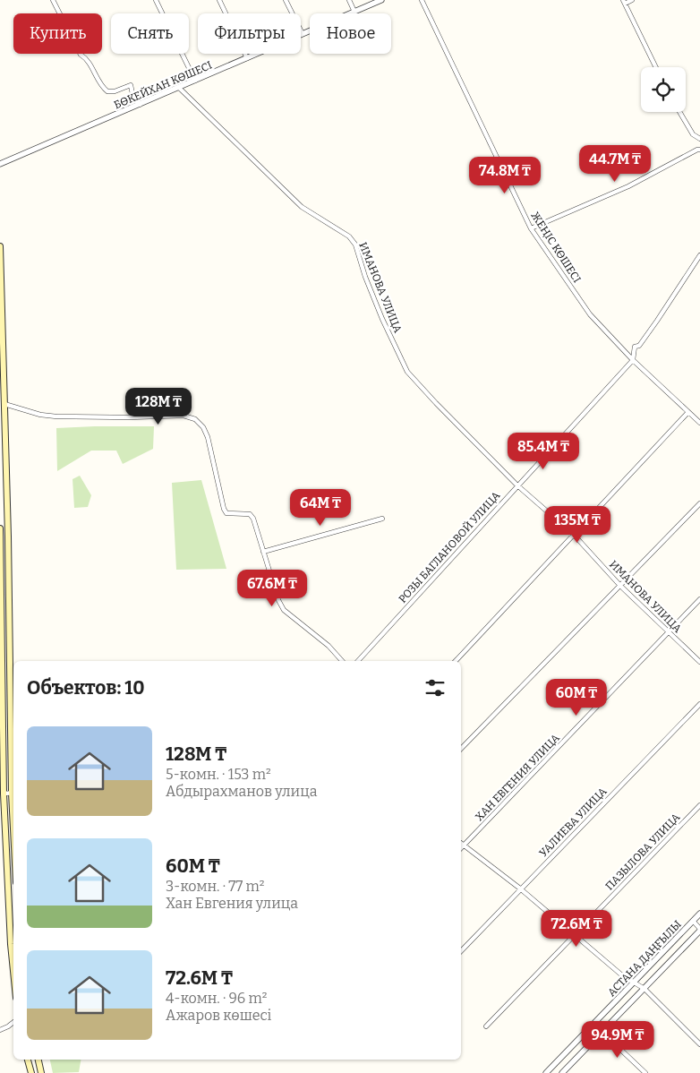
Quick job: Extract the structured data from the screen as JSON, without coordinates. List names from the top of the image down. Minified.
{"streets":{"street":["БӨКЕЙХАН КӨШЕСІ","ЖЕҢІС КӨШЕСІ","ИМАНОВА УЛИЦА","РОЗЫ БАГЛАНОВОЙ УЛИЦА","ХАН ЕВГЕНИЯ УЛИЦА","УАЛИЕВА УЛИЦА","ПАЗЫЛОВА УЛИЦА","АСТАНА ДАҢҒЫЛЫ"]},"crossings":[["БӨКЕЙХАН КӨШЕСІ","ИМАНОВА УЛИЦА"],["ЖЕҢІС КӨШЕСІ","РОЗЫ БАГЛАНОВОЙ УЛИЦА"],["ИМАНОВА УЛИЦА","РОЗЫ БАГЛАНОВОЙ УЛИЦА"],["ИМАНОВА УЛИЦА","ХАН ЕВГЕНИЯ УЛИЦА"]],"page":{"chip":["Купить","Снять","Фильтры","Новое"],"price":["44.7M ₸","74.8M ₸","128M ₸","85.4M ₸","64M ₸","135M ₸","67.6M ₸","60M ₸","72.6M ₸","94.9M ₸"],"heading":"Объектов: 10","list":[{"name":"128M ₸","note":"5-комн. · 153 m² · Абдырахманов улица"},{"name":"60M ₸","note":"3-комн. · 77 m² · Хан Евгения улица"},{"name":"72.6M ₸","note":"4-комн. · 96 m² · Ажаров көшесі"}]}}
